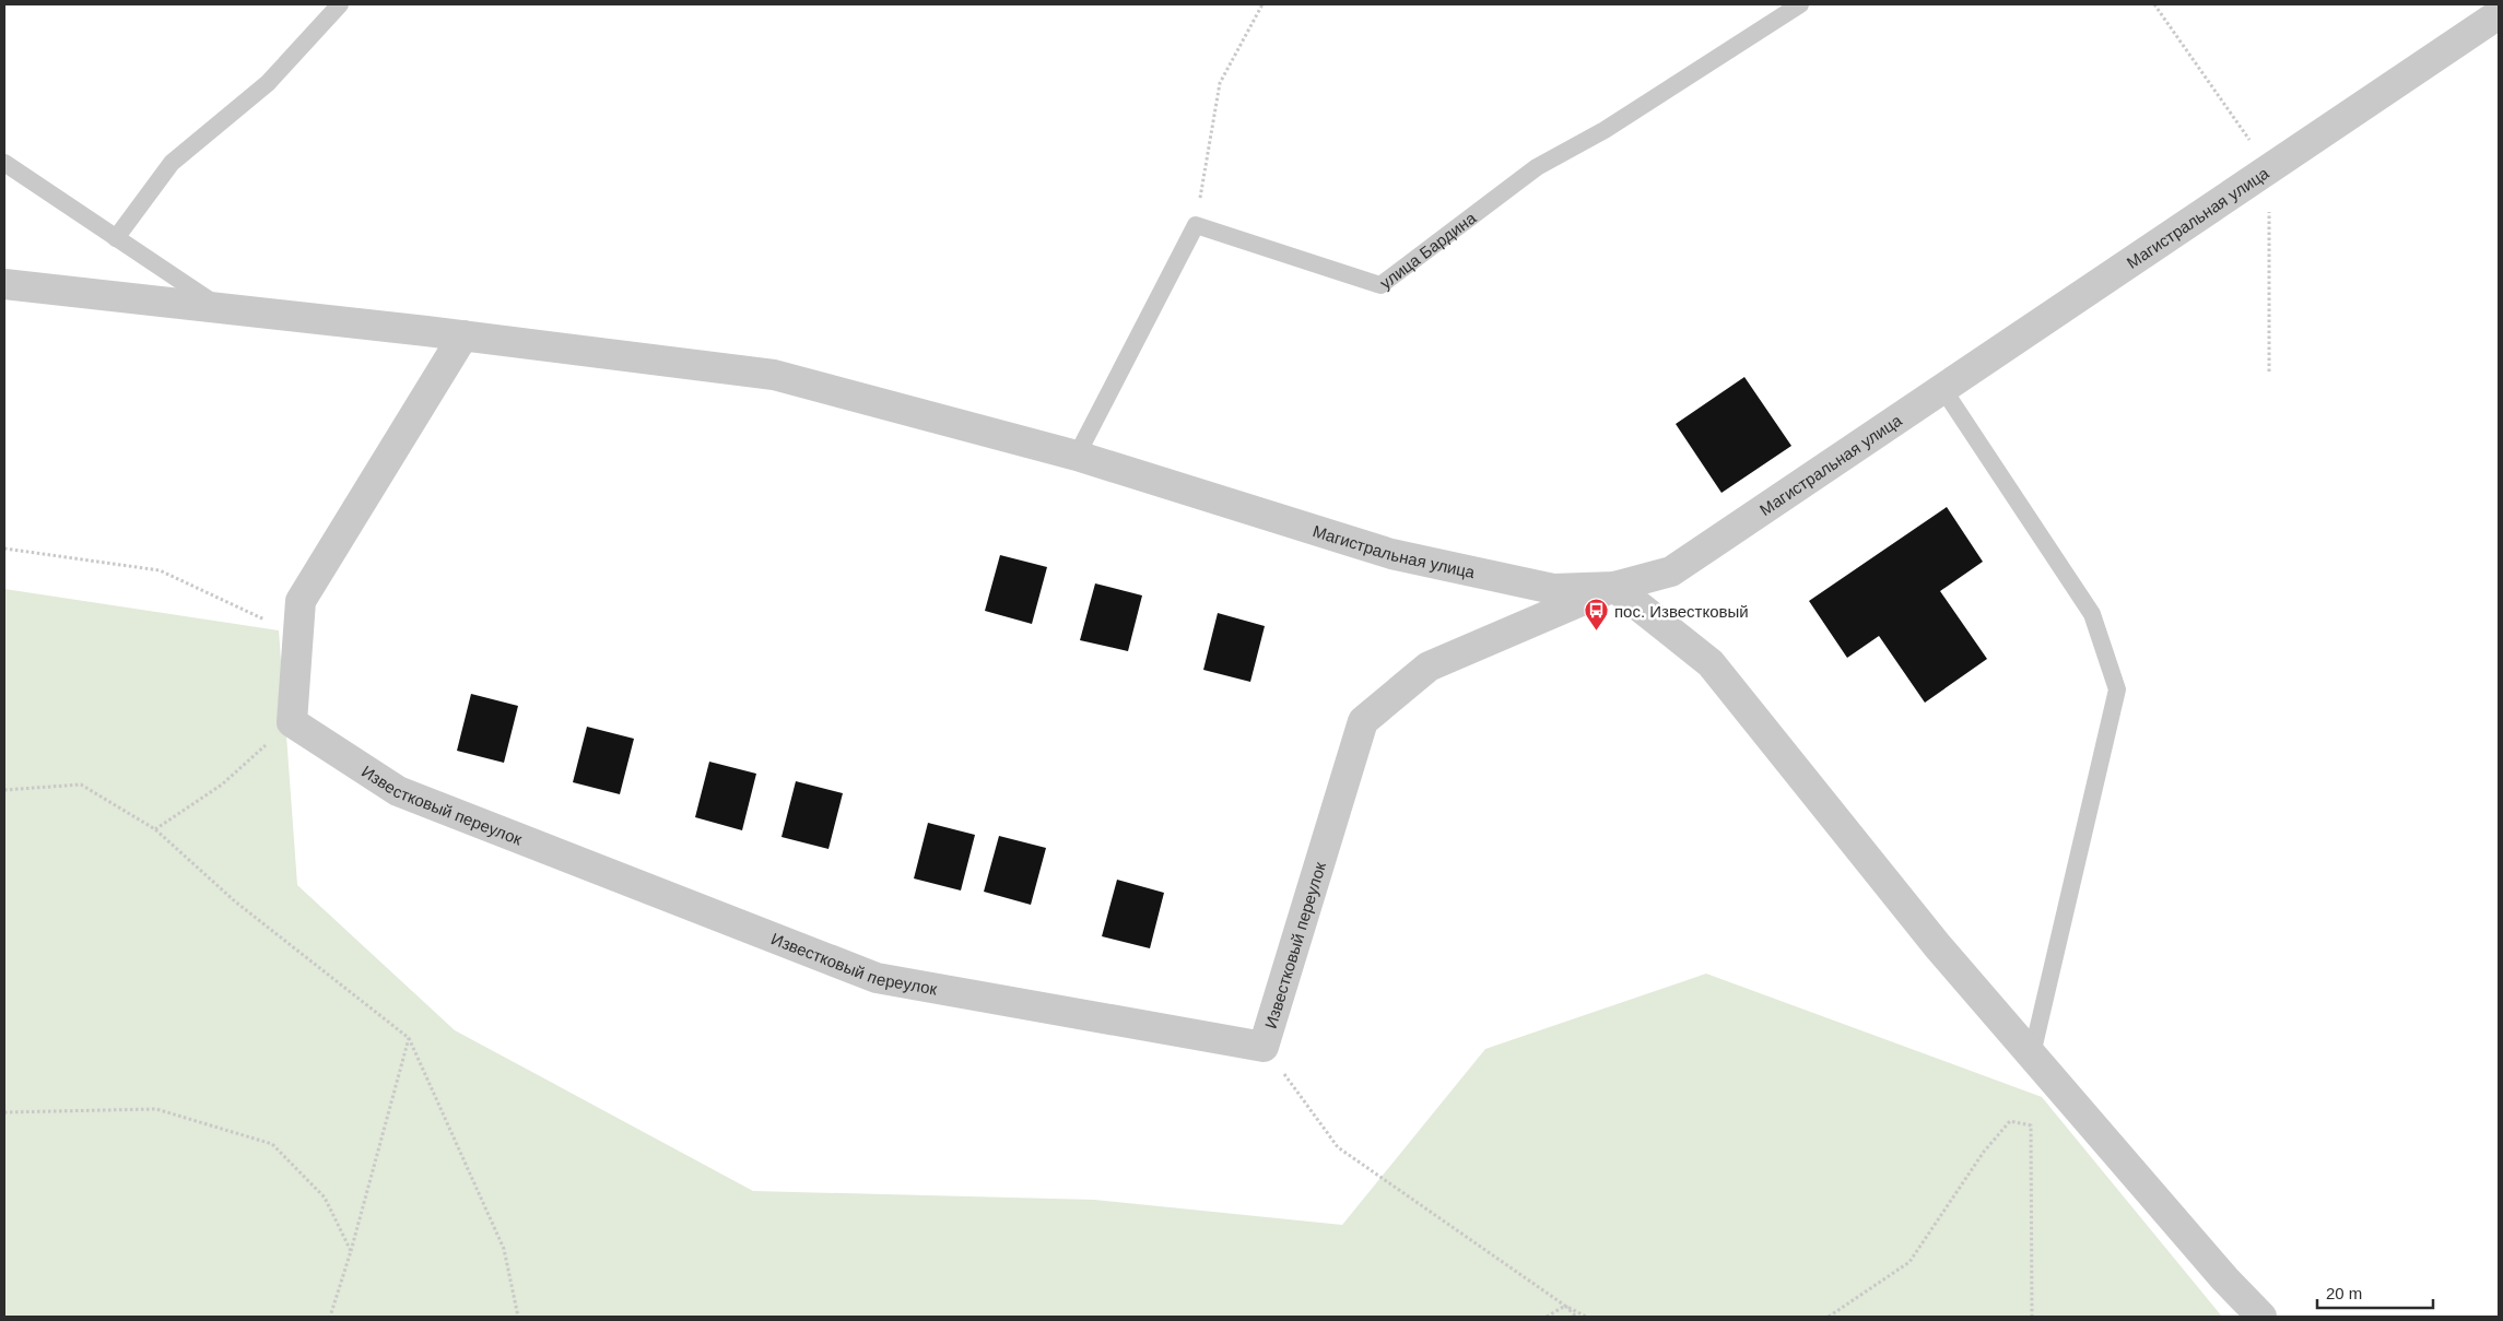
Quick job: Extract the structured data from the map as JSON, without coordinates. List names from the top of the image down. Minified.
{"streets":{"street":["Магистральная улица","Известковый переулок"],"lane":["улица Бардина"]},"crossings":[["Магистральная улица","Известковый переулок"]],"places":{"bus stop":["пос. Известковый"]},"scale_bar":"20 m"}
